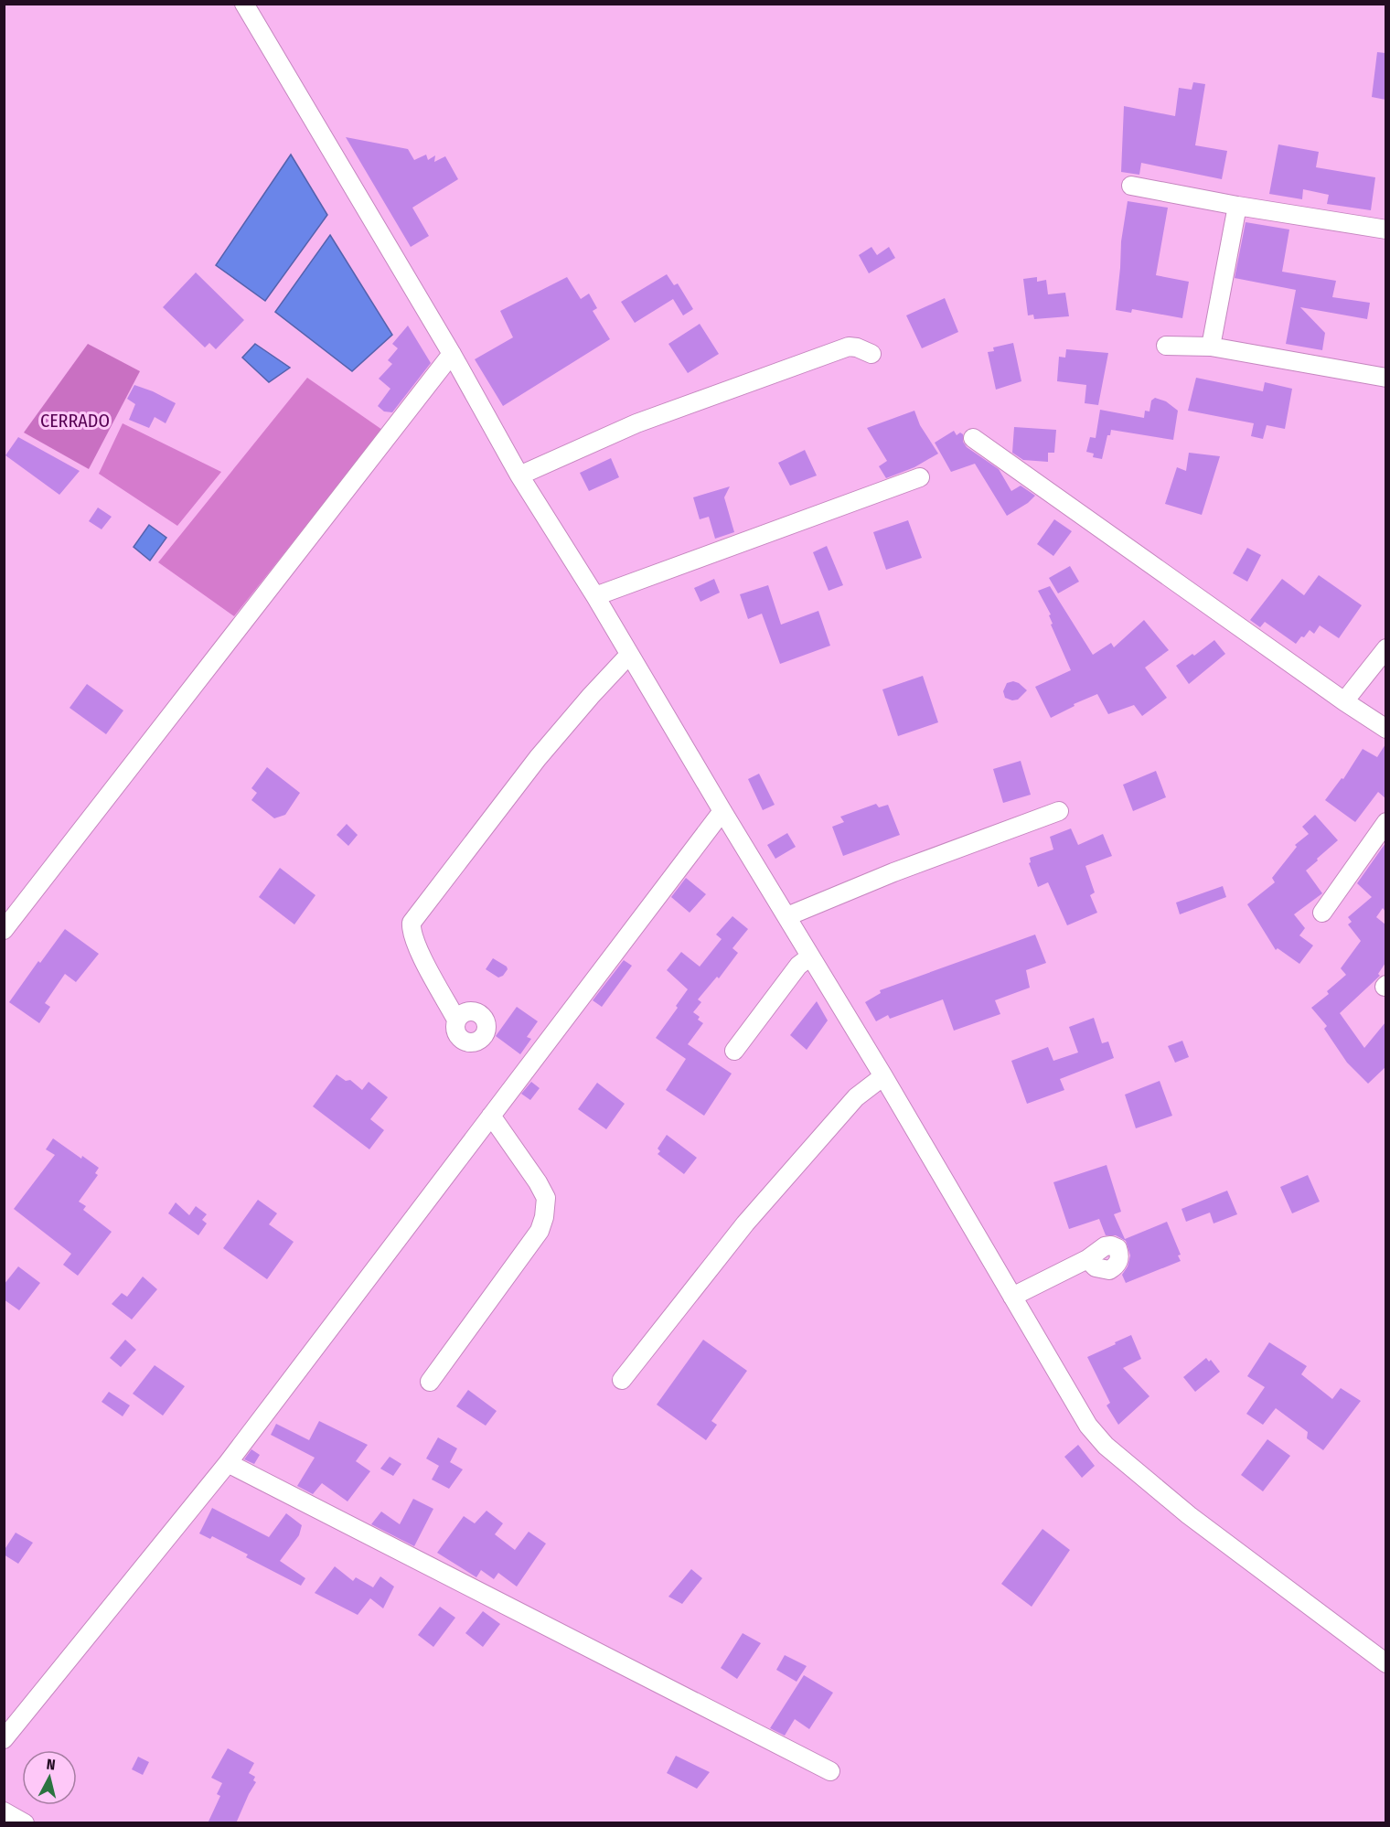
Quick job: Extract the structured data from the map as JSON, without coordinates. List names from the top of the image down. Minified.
{"parks":["CERRADO"],"north":"top"}
